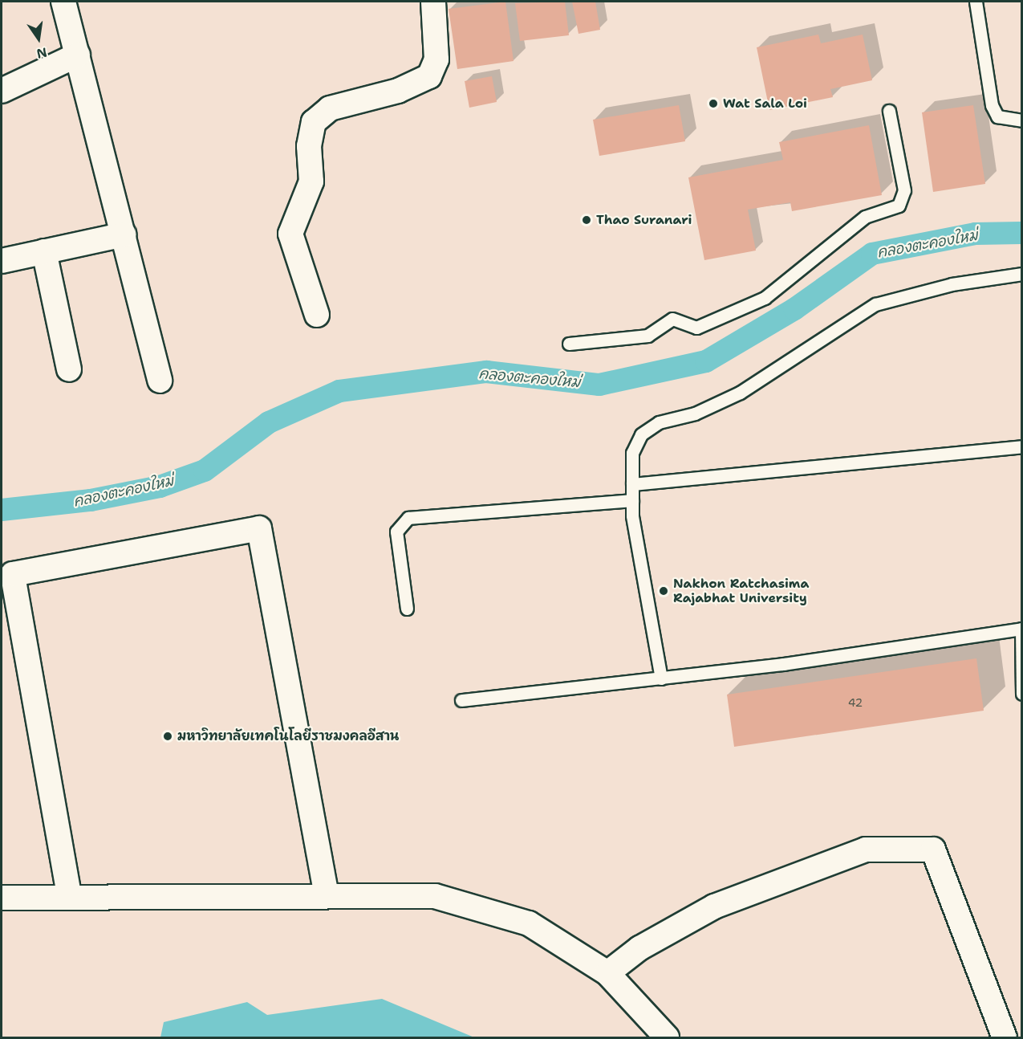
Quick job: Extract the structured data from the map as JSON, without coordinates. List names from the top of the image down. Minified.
{"water":["คลองตะคองใหม่"],"places":["Wat Sala Loi","Thao Suranari","Nakhon Ratchasima Rajabhat University","มหาวิทยาลัยเทคโนโลยีราชมงคลอีสาน"],"house_numbers":["42"],"north":"bottom"}
